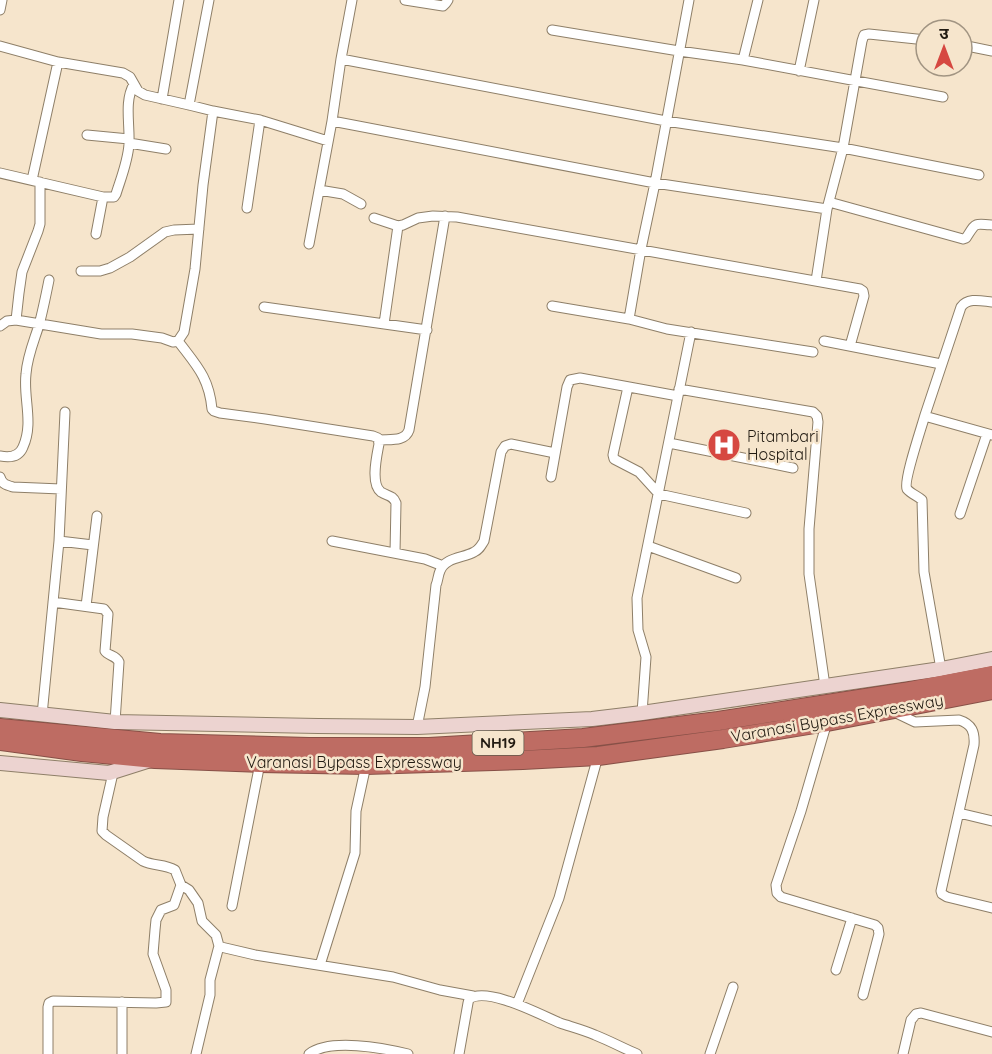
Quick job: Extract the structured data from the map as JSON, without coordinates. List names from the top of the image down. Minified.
{"streets":{"highway":["Varanasi Bypass Expressway","NH19"]},"places":{"hospital":["Pitambari Hospital"]},"north":"top"}
